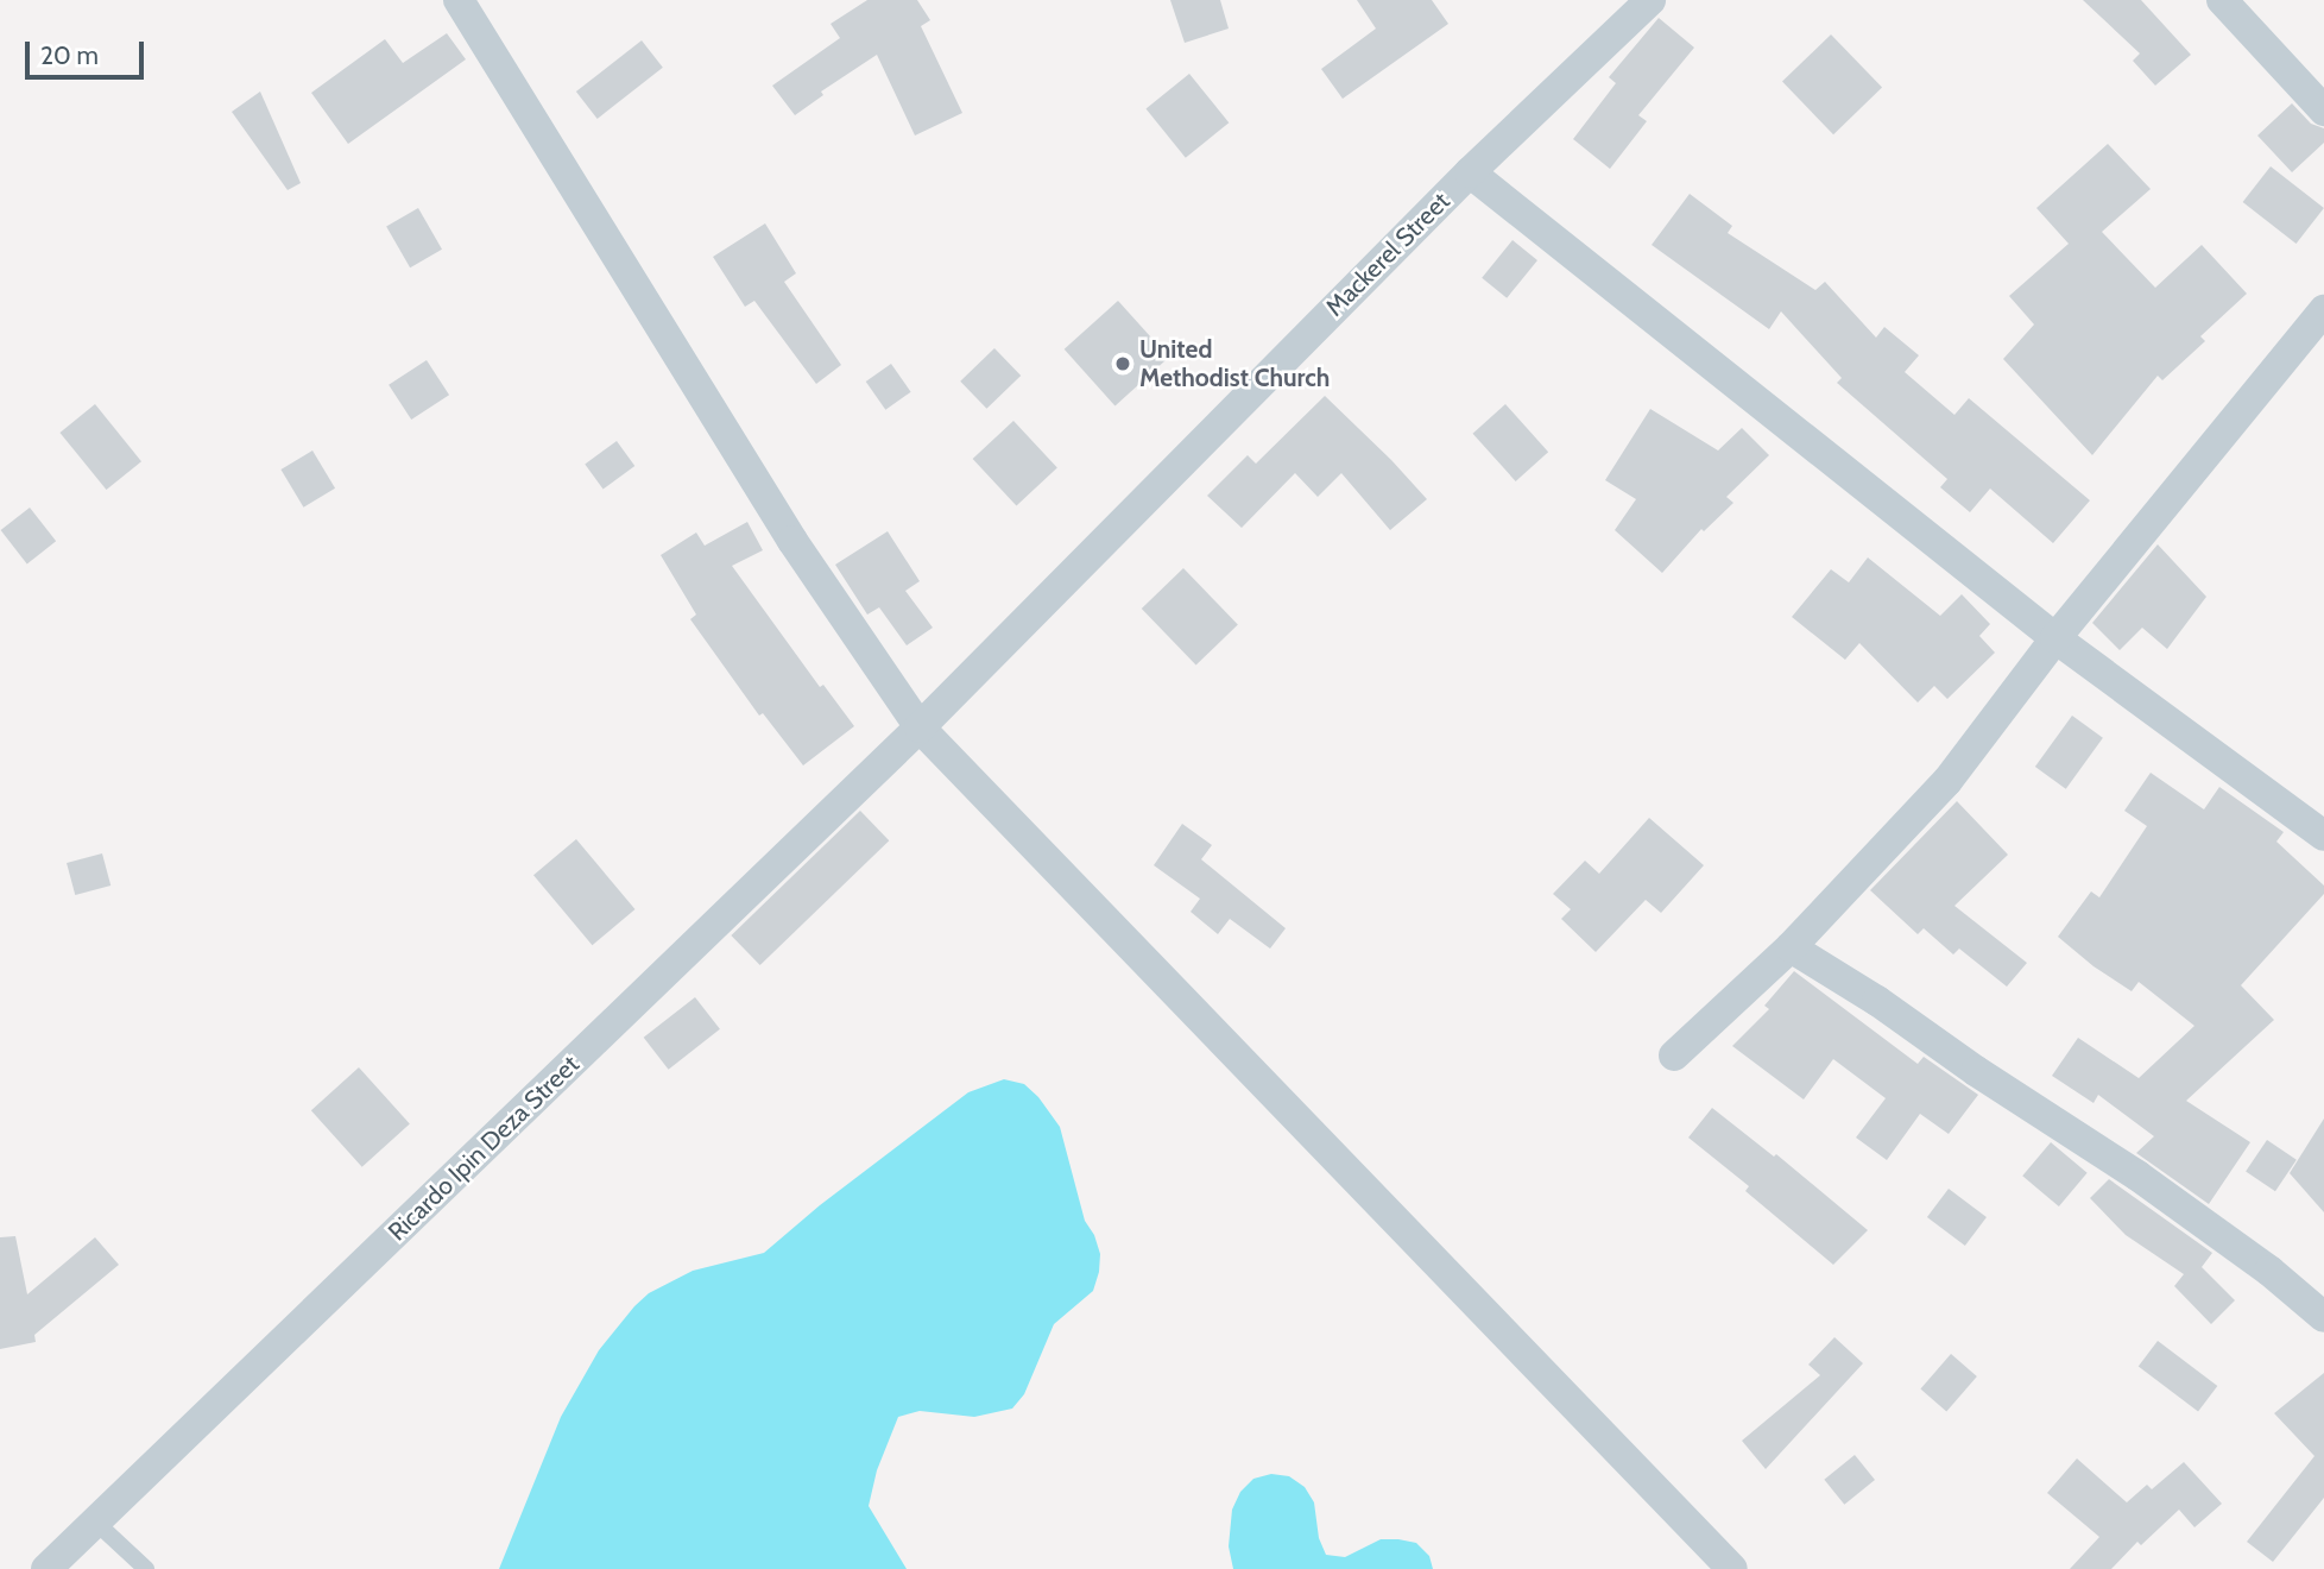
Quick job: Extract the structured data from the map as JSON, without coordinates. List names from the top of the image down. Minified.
{"streets":{"street":["Mackerel Street","Ricardo Ipin Deza Street"]},"crossings":[["Mackerel Street","Ricardo Ipin Deza Street"]],"places":["United Methodist Church"],"scale_bar":"20 m"}
